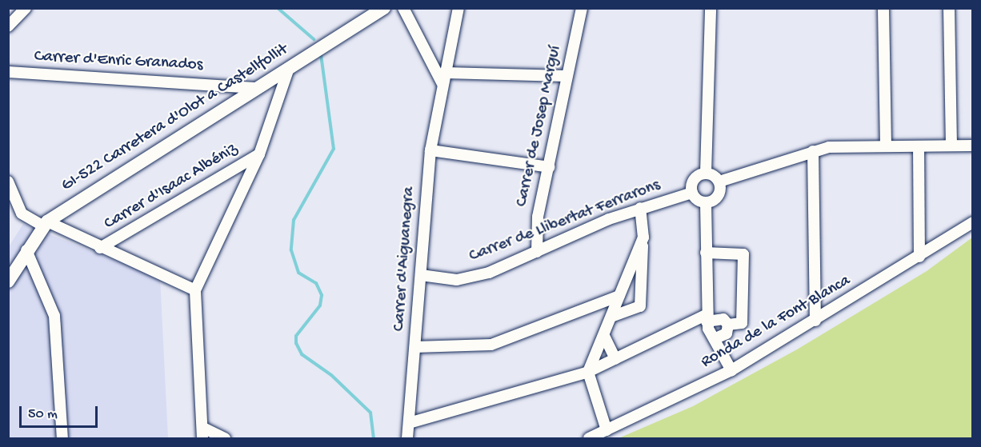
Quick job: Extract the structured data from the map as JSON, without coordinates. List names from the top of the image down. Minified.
{"streets":{"street":["Carrer d'Enric Granados","GI-522 Carretera d'Olot a Castellfollit","Carrer de Josep Marguí","Carrer d'Isaac Albéniz","Carrer de Llibertat Ferrarons","Carrer d'Aiguanegra","Ronda de la Font Blanca"]},"crossings":[["Carrer d'Enric Granados","GI-522 Carretera d'Olot a Castellfollit"],["Carrer de Josep Marguí","Carrer de Llibertat Ferrarons"],["Carrer de Llibertat Ferrarons","Carrer d'Aiguanegra"]],"scale_bar":"50 m"}
